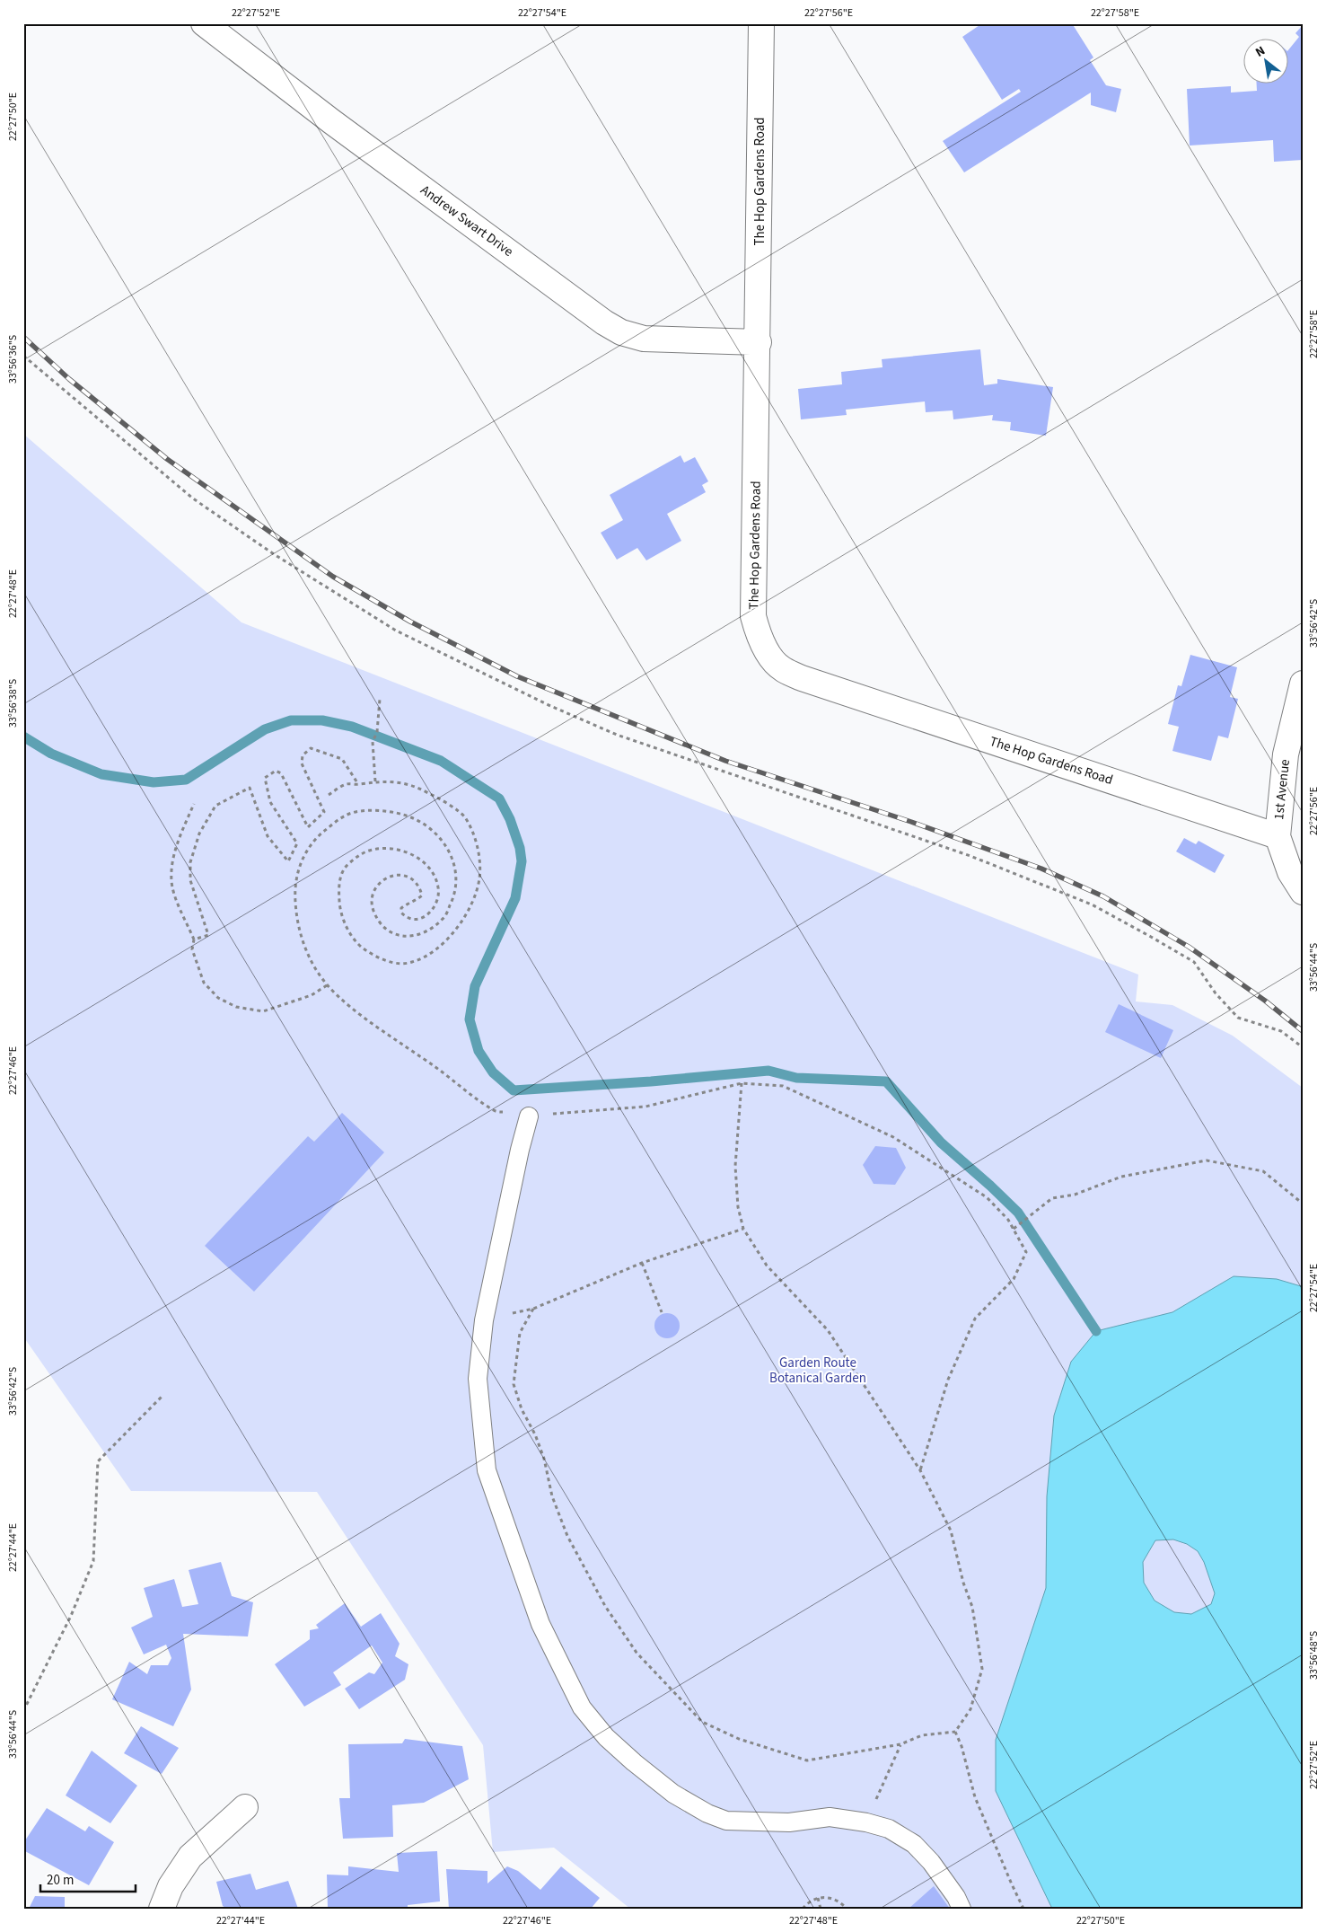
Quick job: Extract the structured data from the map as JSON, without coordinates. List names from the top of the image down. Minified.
{"streets":{"street":["The Hop Gardens Road","Andrew Swart Drive","1st Avenue"]},"crossings":[["The Hop Gardens Road","Andrew Swart Drive"],["The Hop Gardens Road","1st Avenue"]],"parks":["Garden Route Botanical Garden"],"scale_bar":"20 m","north":"top left","coordinates":["22°27'52\"E","22°27'54\"E","22°27'56\"E","22°27'58\"E","22°27'50\"E","33°56'36\"S","22°27'48\"E","33°56'42\"S","33°56'38\"S","33°56'44\"S","22°27'46\"E","22°27'44\"E","33°56'48\"S"]}
